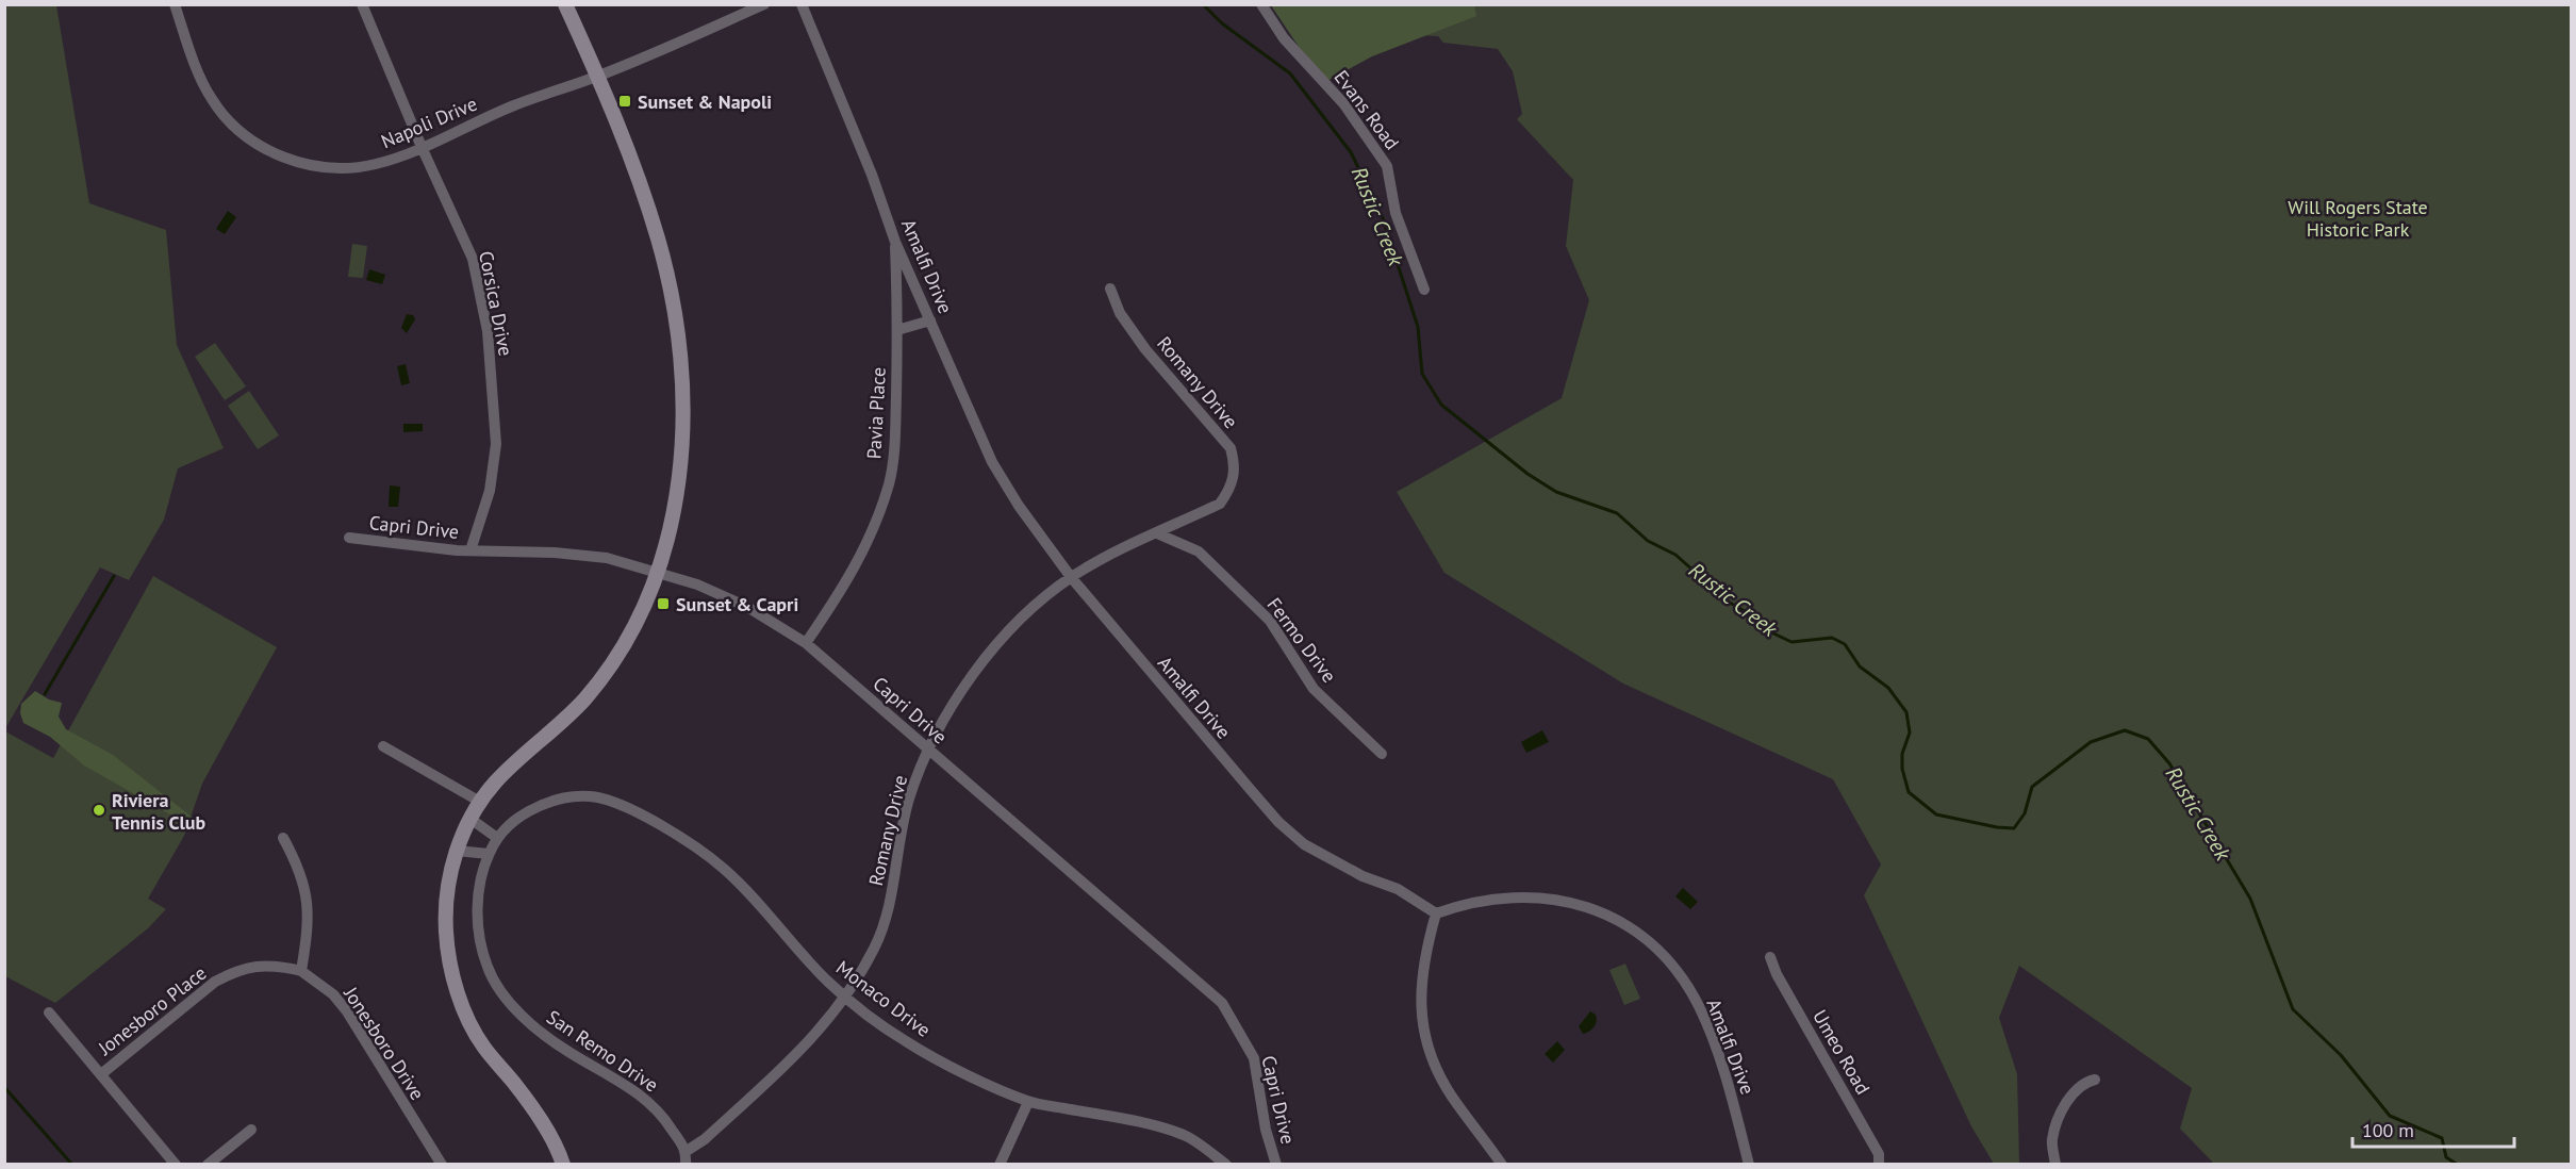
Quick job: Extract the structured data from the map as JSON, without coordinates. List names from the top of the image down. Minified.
{"streets":{"street":["Evans Road","Napoli Drive","Amalfi Drive","Corsica Drive","Romany Drive","Pavia Place","Capri Drive","Fermo Drive","Monaco Drive","Jonesboro Place","Jonesboro Drive","San Remo Drive","Umeo Road"]},"crossings":[["Napoli Drive","Corsica Drive"],["Amalfi Drive","Romany Drive"],["Amalfi Drive","Pavia Place"],["Corsica Drive","Capri Drive"],["Romany Drive","Capri Drive"],["Romany Drive","Fermo Drive"],["Romany Drive","Monaco Drive"],["Romany Drive","San Remo Drive"],["Pavia Place","Capri Drive"],["Monaco Drive","San Remo Drive"],["Jonesboro Place","Jonesboro Drive"]],"water":["Rustic Creek"],"parks":["Will Rogers State Historic Park"],"places":{"transit":["Sunset & Napoli","Sunset & Capri"],"other":["Riviera Tennis Club"]},"scale_bar":"100 m"}
